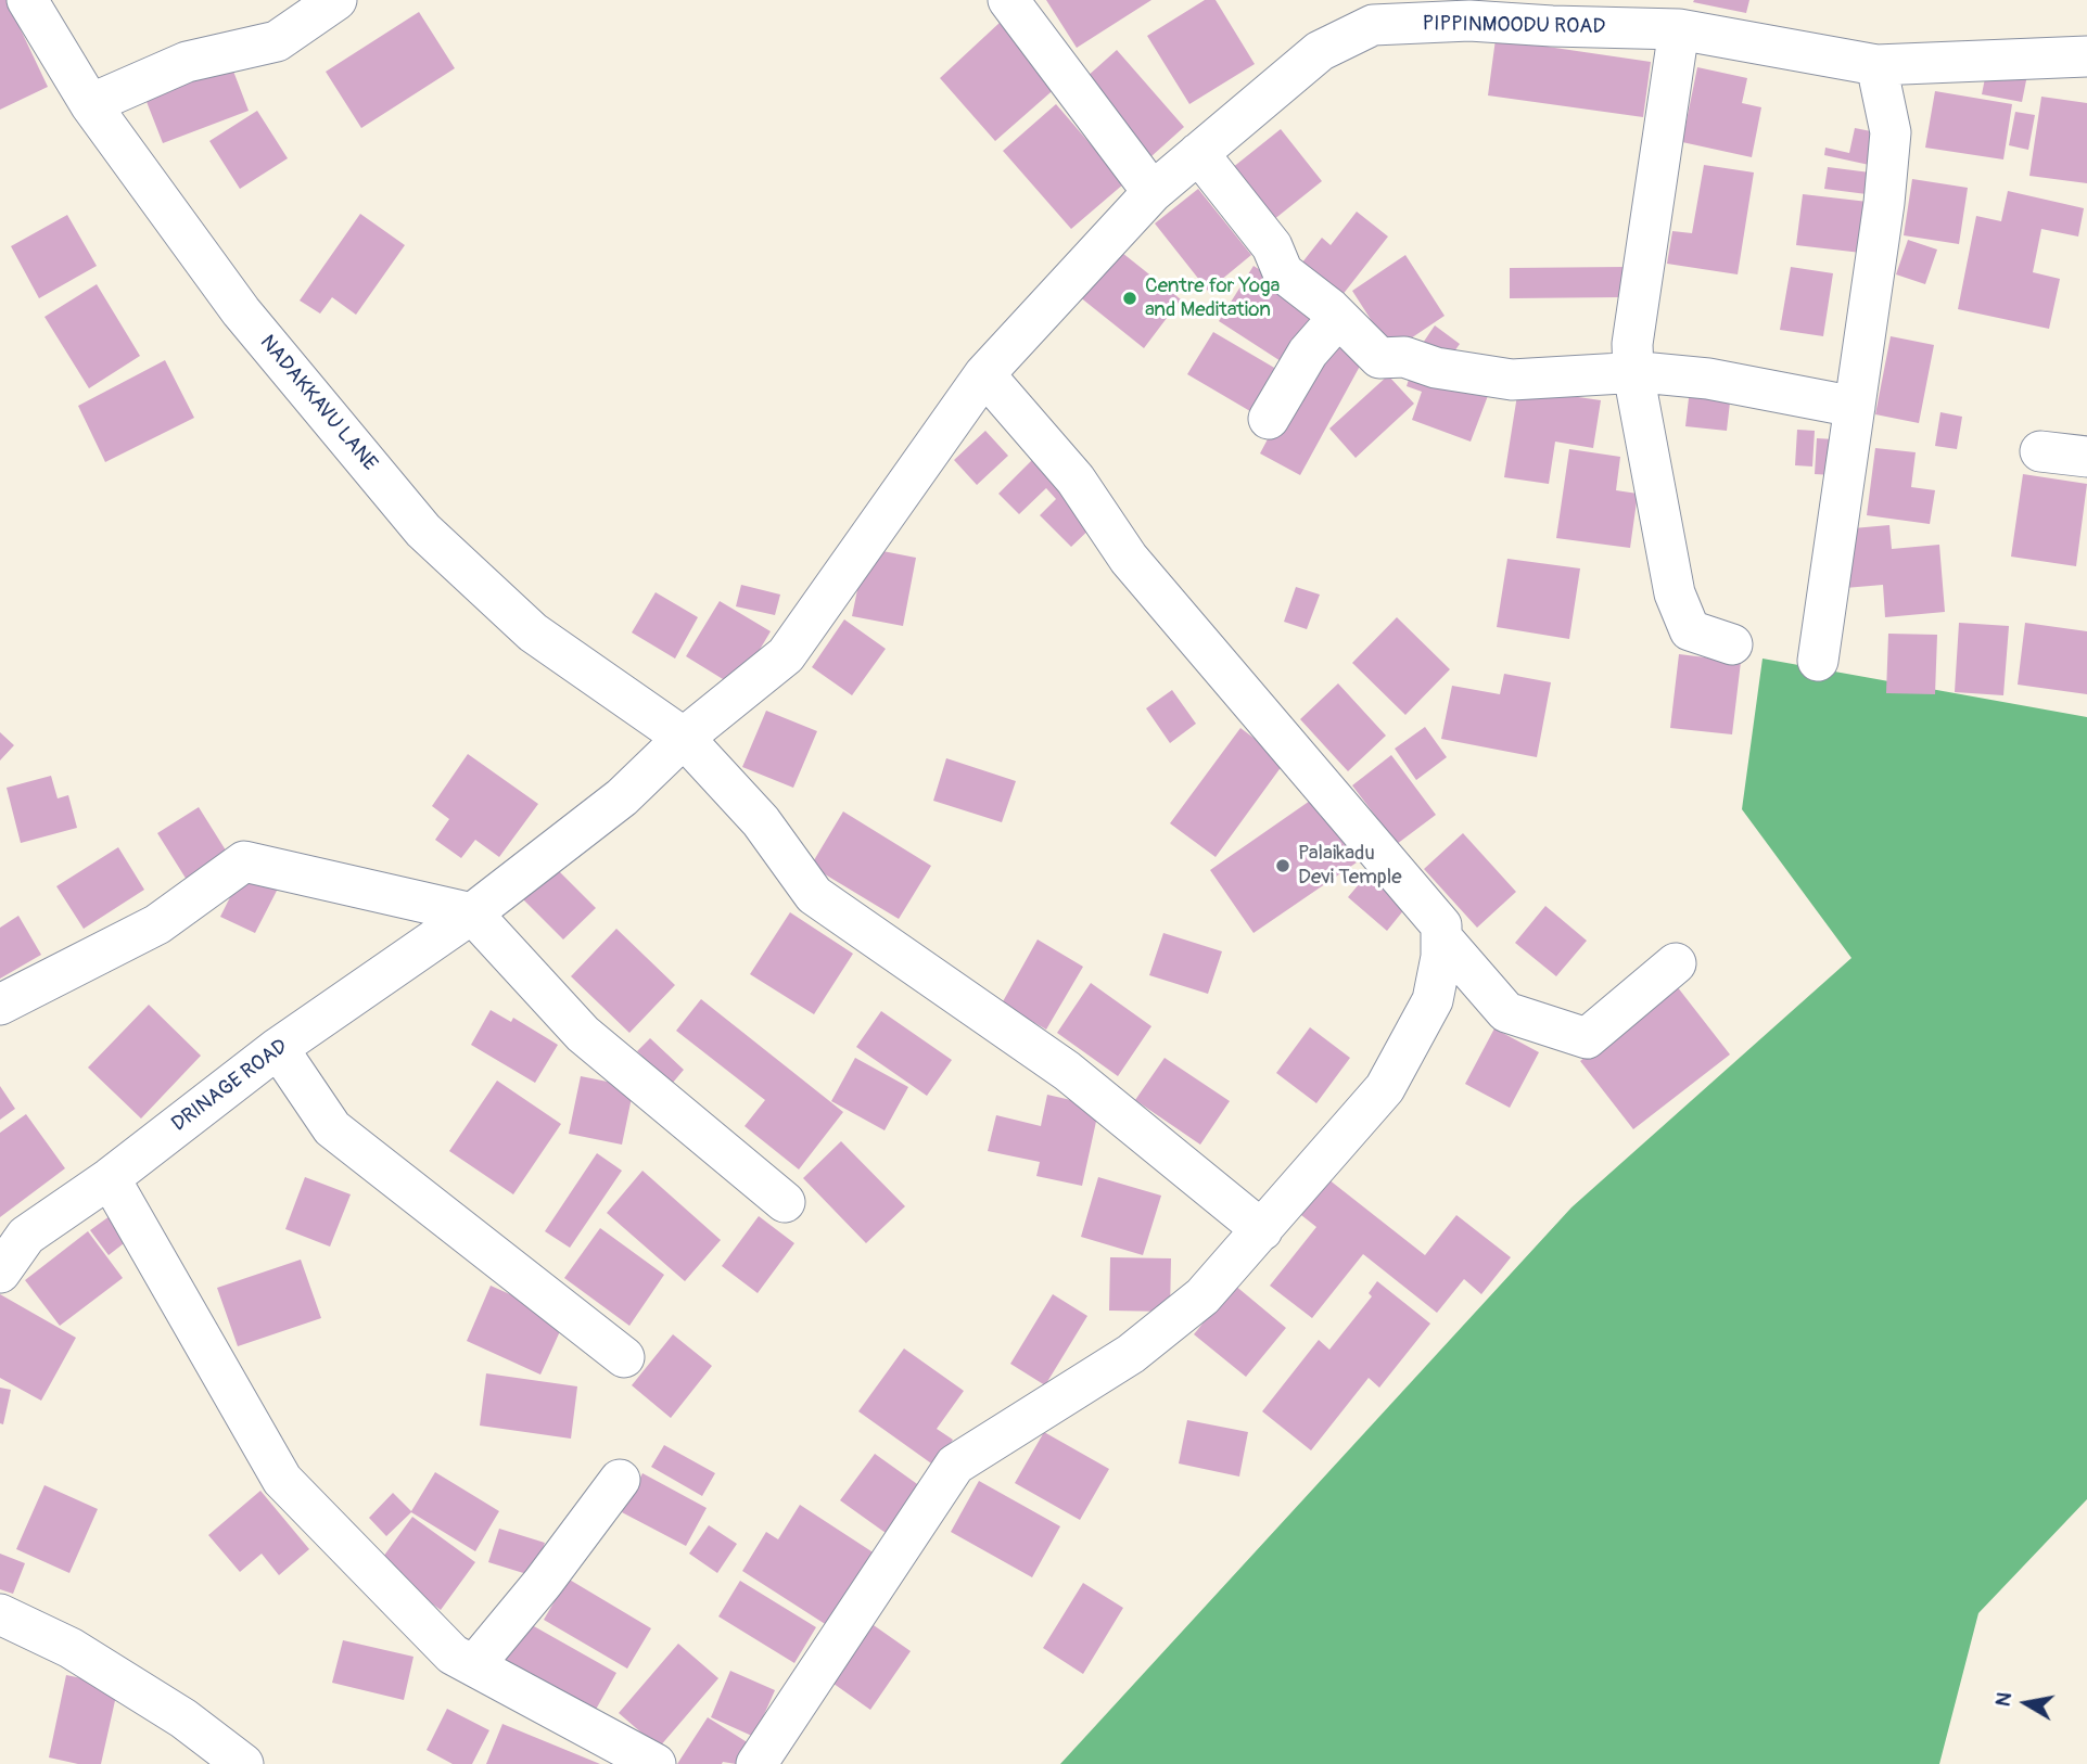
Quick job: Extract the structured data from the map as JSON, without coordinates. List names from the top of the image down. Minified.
{"streets":{"street":["PIPPINMOODU ROAD","NADAKKAVU LANE","DRINAGE ROAD"]},"crossings":[["PIPPINMOODU ROAD","NADAKKAVU LANE"],["PIPPINMOODU ROAD","DRINAGE ROAD"],["NADAKKAVU LANE","DRINAGE ROAD"]],"places":["Centre for Yoga and Meditation","Palaikadu Devi Temple"],"north":"left"}
